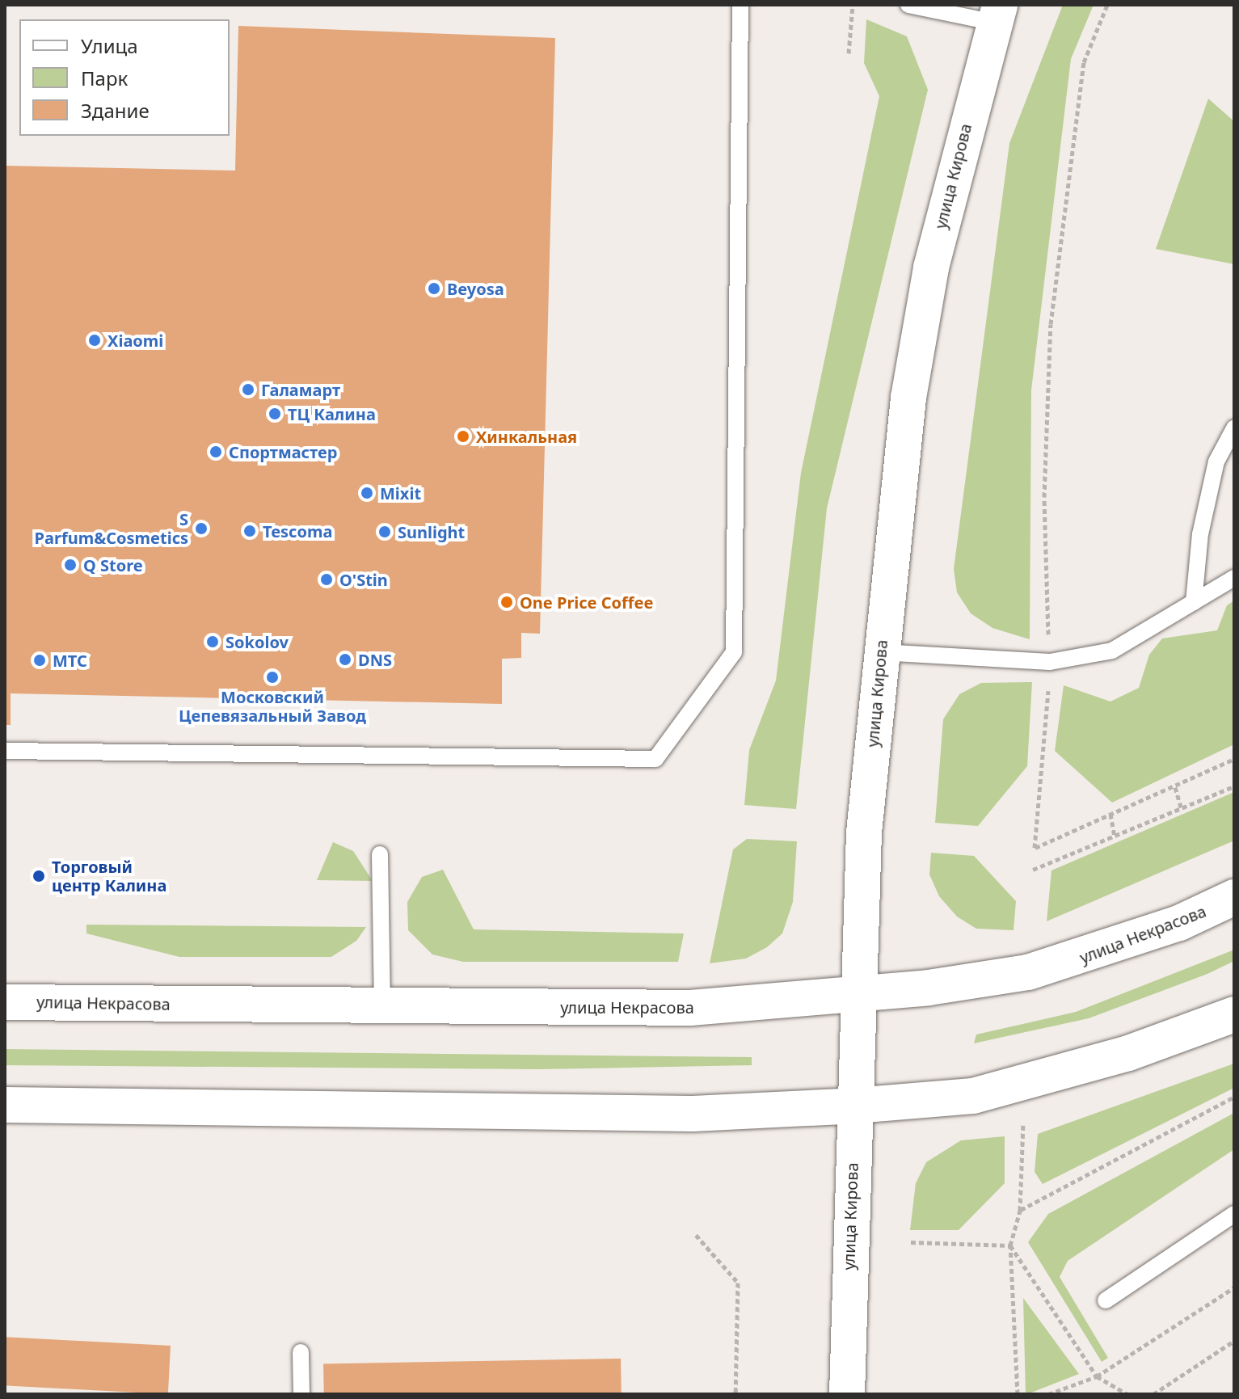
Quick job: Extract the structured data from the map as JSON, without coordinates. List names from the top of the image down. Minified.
{"streets":{"main road":["улица Кирова","улица Некрасова"]},"crossings":[["улица Кирова","улица Некрасова"]],"places":["Beyosa","Xiaomi","Галамарт","ТЦ Калина","Хинкальная","Спортмастер","Mixit","S Parfum&Cosmetics","Tescoma","Sunlight","Q Store","O'Stin","One Price Coffee","Sokolov","DNS","МТС","Московский Цепевязальный Завод","Торговый центр Калина"],"legend":["Улица","Парк","Здание"]}
